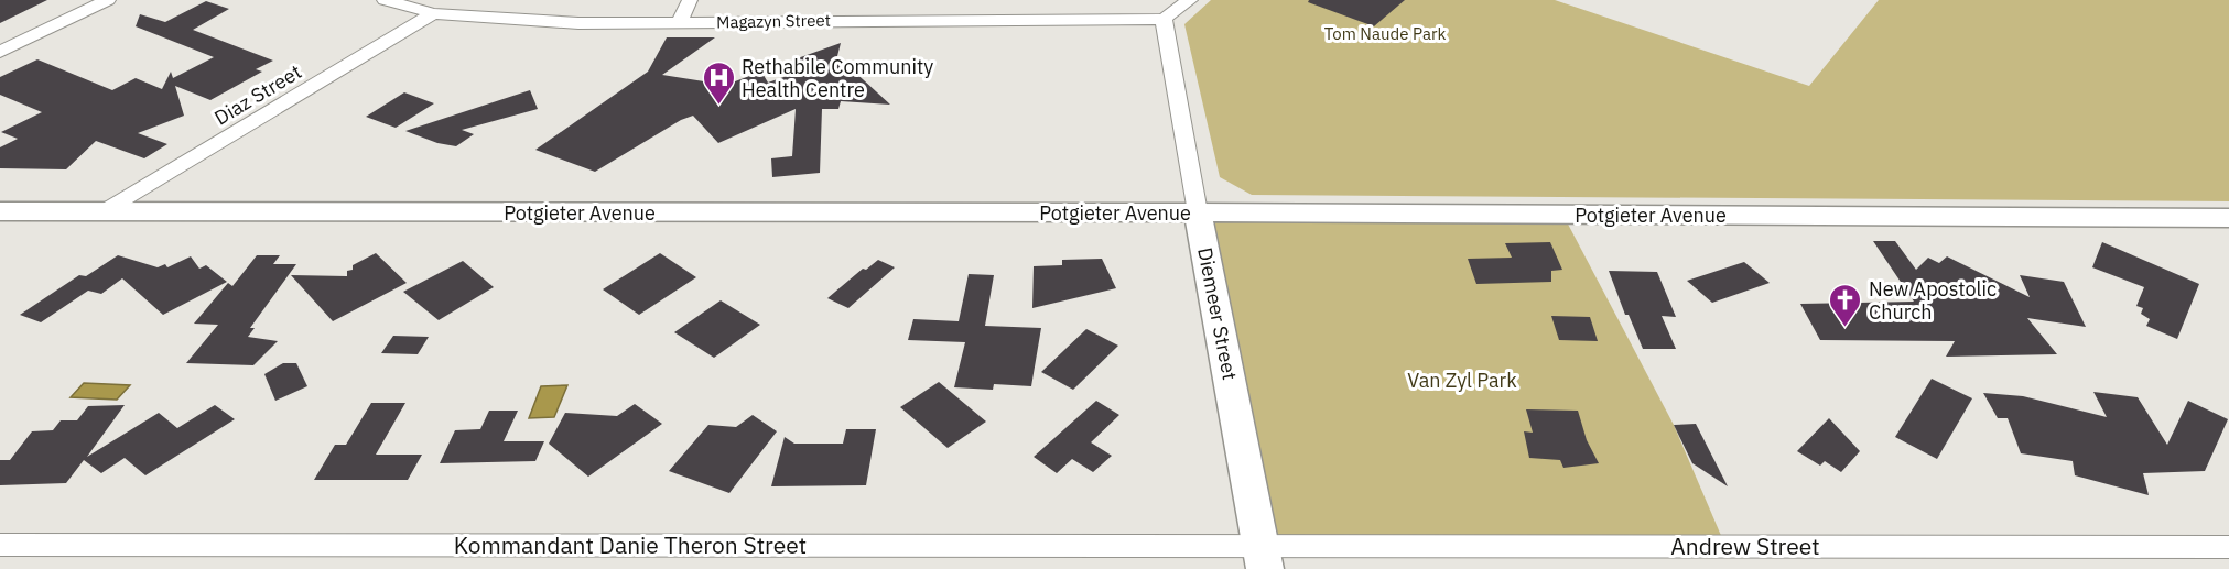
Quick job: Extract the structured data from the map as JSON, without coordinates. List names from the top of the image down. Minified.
{"streets":{"street":["Magazyn Street","Diaz Street","Potgieter Avenue","Diemeer Street","Kommandant Danie Theron Street","Andrew Street"]},"crossings":[["Magazyn Street","Diaz Street"],["Magazyn Street","Diemeer Street"],["Diaz Street","Potgieter Avenue"],["Potgieter Avenue","Diemeer Street"],["Diemeer Street","Kommandant Danie Theron Street"],["Diemeer Street","Andrew Street"],["Kommandant Danie Theron Street","Andrew Street"]],"parks":["Tom Naude Park","Van Zyl Park"],"places":{"hospital":["Rethabile Community Health Centre"],"church":["New Apostolic Church"]}}
